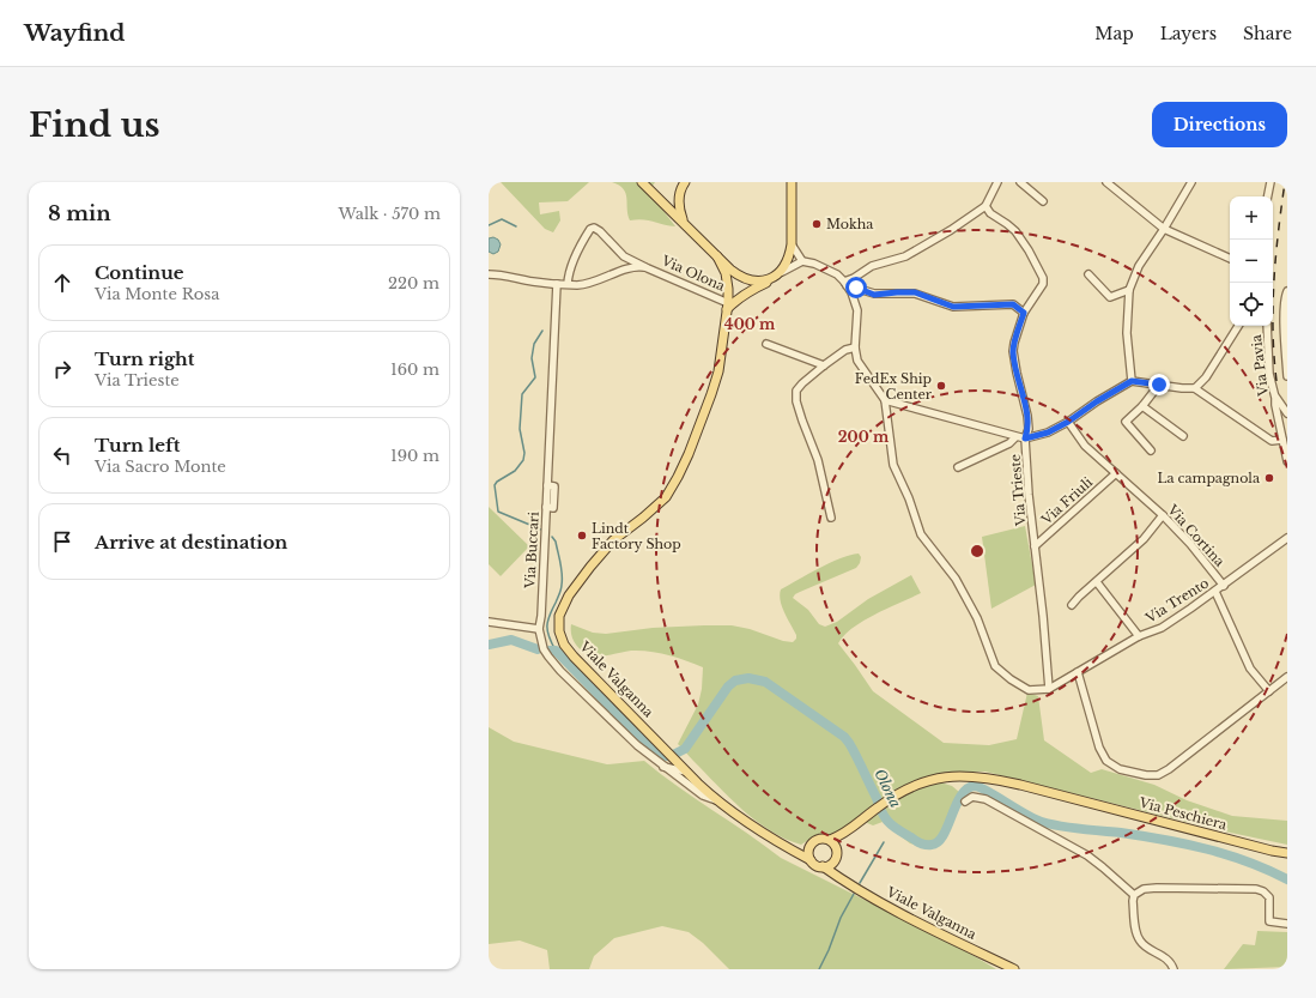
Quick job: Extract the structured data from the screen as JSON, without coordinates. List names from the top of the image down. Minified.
{"streets":{"main road":["Via Olona","Viale Valganna","Via Peschiera"],"street":["Via Pavia","Via Trieste","Via Friuli","Via Cortina","Via Buccari","Via Trento"]},"crossings":[["Via Olona","Via Buccari"],["Via Olona","Viale Valganna"],["Via Trieste","Via Friuli"],["Via Trieste","Via Trento"],["Via Friuli","Via Cortina"],["Via Cortina","Via Trento"],["Via Buccari","Viale Valganna"]],"water":["Olona"],"places":["Mokha","FedEx Ship Center","La campagnola","Lindt Factory Shop"],"page":{"header":"Wayfind","nav":["Map","Layers","Share"],"buttons":"Directions","title":"Find us","heading":["8 min","Walk · 570 m"],"map_buttons":["+","−"],"list":[["Continue","Via Monte Rosa","220 m"],["Turn right","Via Trieste","160 m"],["Turn left","Via Sacro Monte","190 m"],"Arrive at destination"]},"rings":["400 m","200 m"]}
